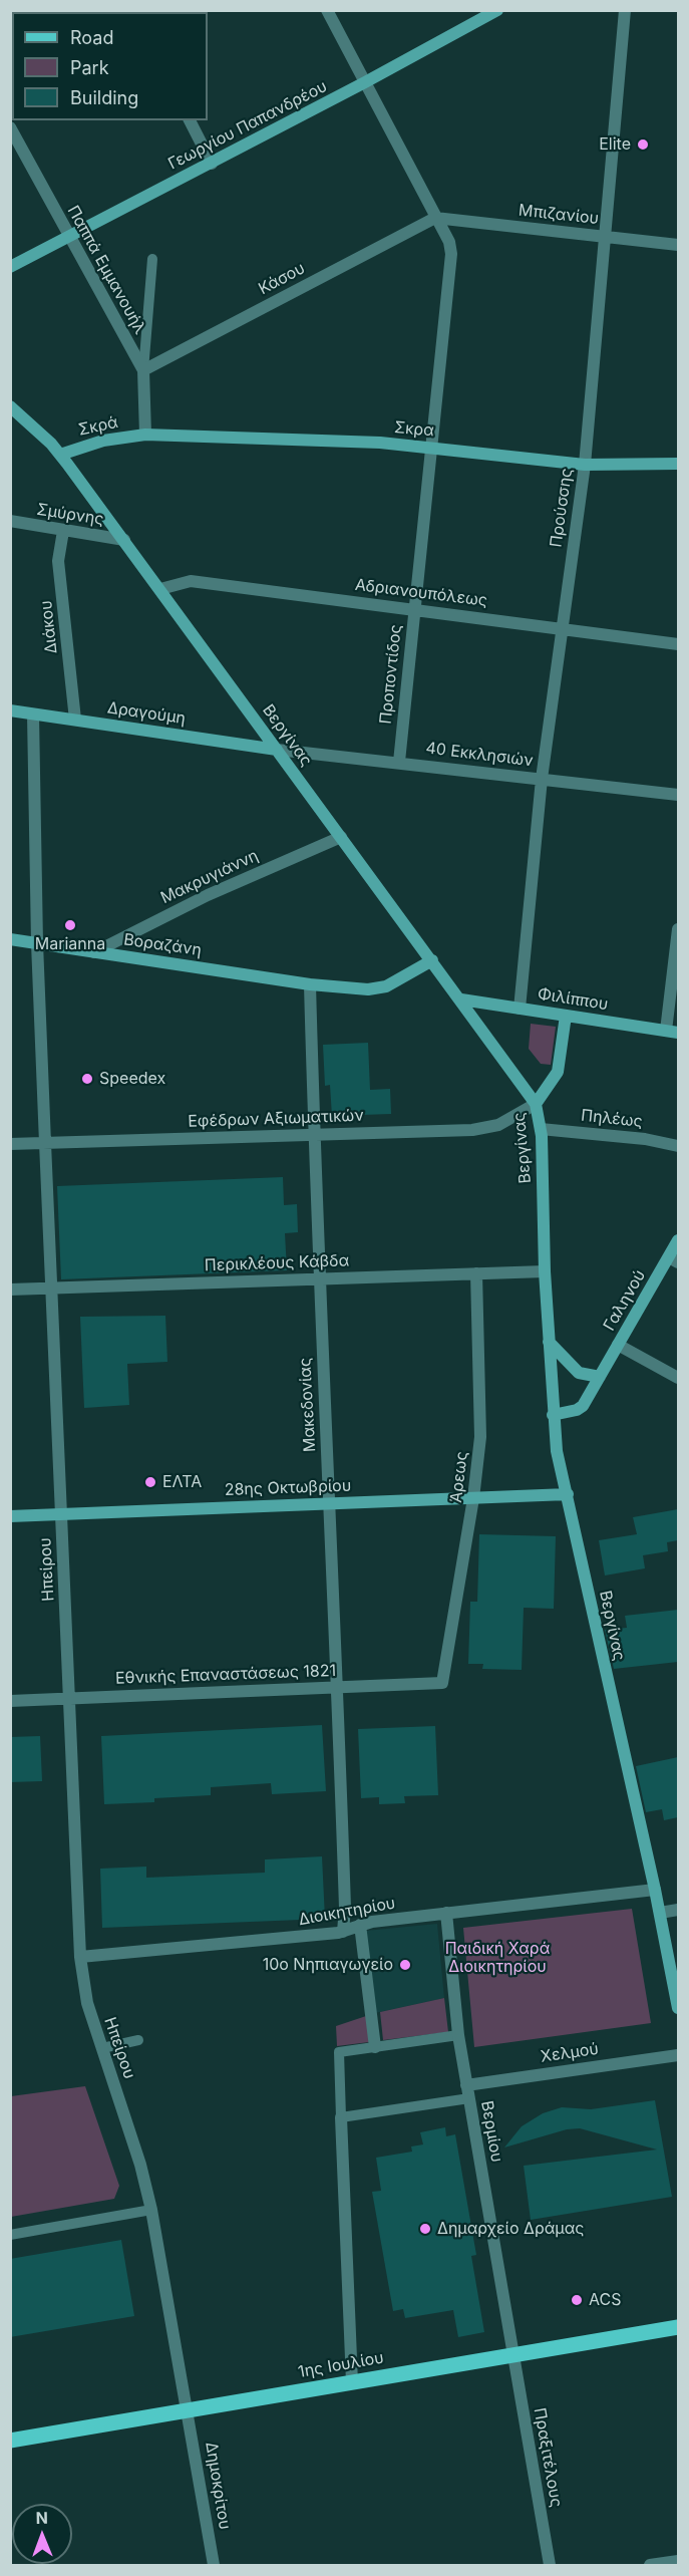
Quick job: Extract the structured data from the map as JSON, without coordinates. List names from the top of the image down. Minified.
{"streets":{"main road":["Γεωργίου Παπανδρέου","Σκρά","Σκρα","Δραγούμη","Βεργίνας","Βοραζάνη","Φιλίππου","Γαληνού","28ης Οκτωβρίου","1ης Ιουλίου"],"street":["Μπιζανίου","Παππά Εμμανουήλ","Κάσου","Προύσσης","Σμύρνης","Αδριανουπόλεως","Διάκου","Προποντίδος","40 Εκκλησιών","Μακρυγιάννη","Εφέδρων Αξιωματικών","Πηλέως","Περικλέους Κάβδα","Μακεδονίας","Άρεως","Ηπείρου","Εθνικής Επαναστάσεως 1821","Διοικητηρίου","Χελμού","Βερμίου","Πραξιτέλους","Δημοκρίτου"]},"crossings":[["Γεωργίου Παπανδρέου","Παππά Εμμανουήλ"],["Μπιζανίου","Κάσου"],["Μπιζανίου","Προύσσης"],["Παππά Εμμανουήλ","Κάσου"],["Παππά Εμμανουήλ","Σκρά"],["Παππά Εμμανουήλ","Σκρα"],["Σκρά","Σκρα"],["Σκρά","Βεργίνας"],["Σκρα","Προύσσης"],["Σκρα","Προποντίδος"],["Προύσσης","Αδριανουπόλεως"],["Προύσσης","40 Εκκλησιών"],["Προύσσης","Φιλίππου"],["Σμύρνης","Διάκου"],["Σμύρνης","Βεργίνας"],["Αδριανουπόλεως","Προποντίδος"],["Αδριανουπόλεως","Βεργίνας"],["Διάκου","Δραγούμη"],["Προποντίδος","40 Εκκλησιών"],["Δραγούμη","Βεργίνας"],["Δραγούμη","40 Εκκλησιών"],["Δραγούμη","Ηπείρου"],["Βεργίνας","40 Εκκλησιών"],["Βεργίνας","Μακρυγιάννη"],["Βεργίνας","Βοραζάνη"],["Βεργίνας","Φιλίππου"],["Βεργίνας","Εφέδρων Αξιωματικών"],["Βεργίνας","Πηλέως"],["Βεργίνας","Περικλέους Κάβδα"],["Βεργίνας","Γαληνού"],["Βεργίνας","28ης Οκτωβρίου"],["Βεργίνας","Διοικητηρίου"],["Μακρυγιάννη","Βοραζάνη"],["Βοραζάνη","Μακεδονίας"],["Βοραζάνη","Ηπείρου"],["Εφέδρων Αξιωματικών","Μακεδονίας"],["Εφέδρων Αξιωματικών","Ηπείρου"],["Περικλέους Κάβδα","Μακεδονίας"],["Περικλέους Κάβδα","Άρεως"],["Περικλέους Κάβδα","Ηπείρου"],["Μακεδονίας","28ης Οκτωβρίου"],["Μακεδονίας","Εθνικής Επαναστάσεως 1821"],["Μακεδονίας","Διοικητηρίου"],["Άρεως","28ης Οκτωβρίου"],["Άρεως","Εθνικής Επαναστάσεως 1821"],["28ης Οκτωβρίου","Ηπείρου"],["Ηπείρου","Εθνικής Επαναστάσεως 1821"],["Ηπείρου","Διοικητηρίου"],["Ηπείρου","1ης Ιουλίου"],["Ηπείρου","Δημοκρίτου"],["Διοικητηρίου","Βερμίου"],["Χελμού","Βερμίου"],["Βερμίου","1ης Ιουλίου"],["Βερμίου","Πραξιτέλους"],["1ης Ιουλίου","Πραξιτέλους"],["1ης Ιουλίου","Δημοκρίτου"]],"parks":["Παιδική Χαρά Διοικητηρίου"],"places":["Elite","Marianna","Speedex","ΕΛΤΑ","10ο Νηπιαγωγείο","Δημαρχείο Δράμας","ACS"],"legend":["Road","Park","Building"],"north":"top"}
